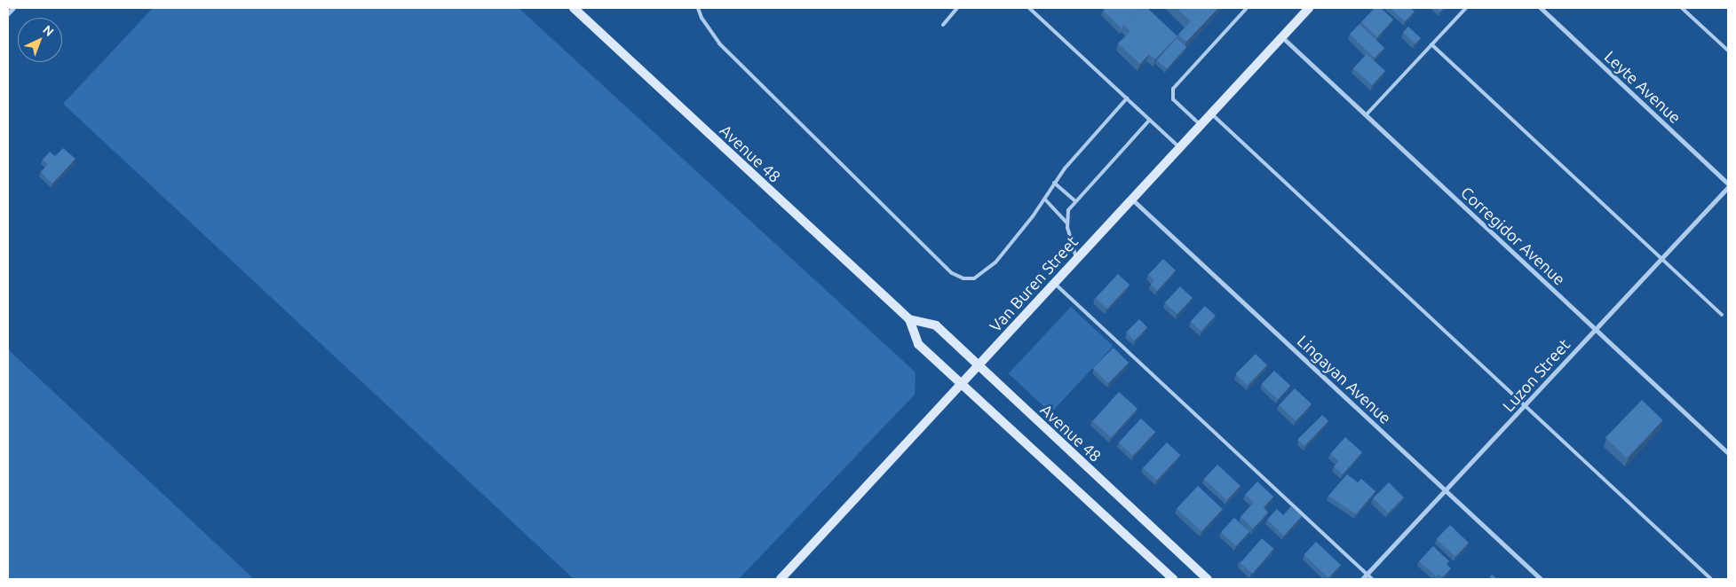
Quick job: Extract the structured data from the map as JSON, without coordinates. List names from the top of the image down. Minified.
{"streets":{"main road":["Avenue 48","Van Buren Street"],"street":["Leyte Avenue","Corregidor Avenue","Luzon Street","Lingayan Avenue"]},"crossings":[["Leyte Avenue","Luzon Street"],["Avenue 48","Van Buren Street"],["Corregidor Avenue","Van Buren Street"],["Corregidor Avenue","Luzon Street"],["Van Buren Street","Lingayan Avenue"],["Luzon Street","Lingayan Avenue"]],"north":"top right"}
